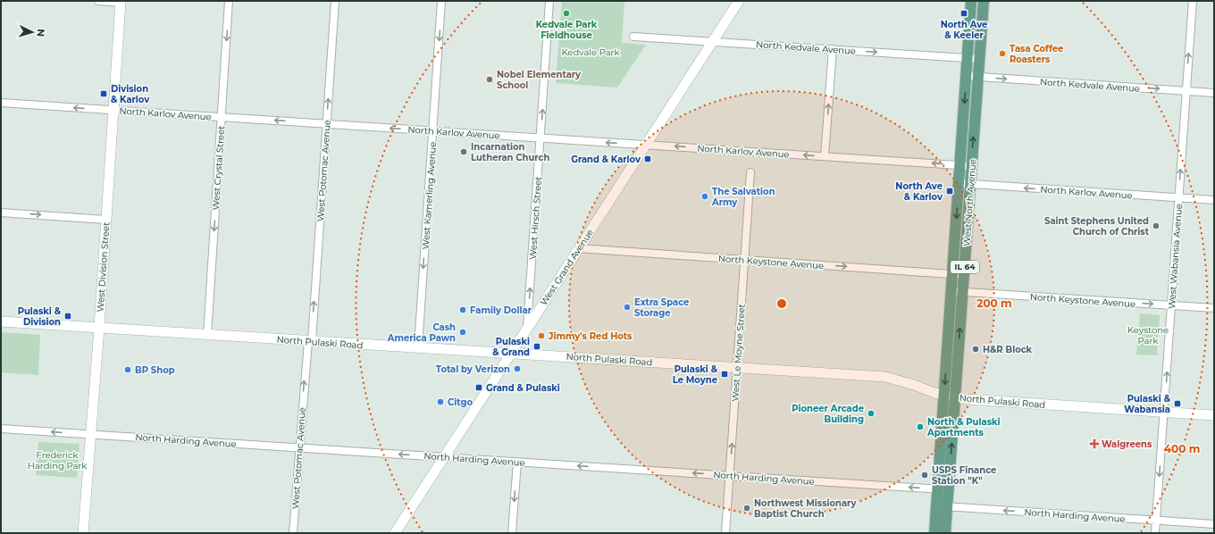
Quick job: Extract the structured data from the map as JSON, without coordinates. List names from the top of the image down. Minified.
{"streets":{"main road":["West North Avenue","West Division Street","West Grand Avenue","IL 64","North Pulaski Road"],"street":["North Kedvale Avenue","North Karlov Avenue","West Crystal Street","West Potomac Avenue","West Kamerling Avenue","West Hirsch Street","West Wabansia Avenue","North Keystone Avenue","West Le Moyne Street","North Harding Avenue"]},"crossings":[["North Kedvale Avenue","West North Avenue"],["North Kedvale Avenue","West Wabansia Avenue"],["North Kedvale Avenue","West Grand Avenue"],["North Karlov Avenue","West Crystal Street"],["North Karlov Avenue","West Potomac Avenue"],["North Karlov Avenue","West Kamerling Avenue"],["North Karlov Avenue","West North Avenue"],["North Karlov Avenue","West Hirsch Street"],["North Karlov Avenue","West Wabansia Avenue"],["North Karlov Avenue","West Division Street"],["North Karlov Avenue","West Grand Avenue"],["West Crystal Street","North Pulaski Road"],["West Potomac Avenue","North Pulaski Road"],["West Potomac Avenue","North Harding Avenue"],["West Kamerling Avenue","North Pulaski Road"],["West North Avenue","North Keystone Avenue"],["West North Avenue","North Pulaski Road"],["West North Avenue","North Harding Avenue"],["West Hirsch Street","West Grand Avenue"],["West Wabansia Avenue","North Keystone Avenue"],["West Wabansia Avenue","North Pulaski Road"],["West Wabansia Avenue","North Harding Avenue"],["North Keystone Avenue","West Grand Avenue"],["North Keystone Avenue","West Le Moyne Street"],["West Division Street","North Pulaski Road"],["West Division Street","North Harding Avenue"],["West Grand Avenue","North Pulaski Road"],["West Grand Avenue","North Harding Avenue"],["North Pulaski Road","West Le Moyne Street"],["West Le Moyne Street","North Harding Avenue"]],"one_way":["North Kedvale Avenue","North Karlov Avenue","West Crystal Street","West Potomac Avenue","West Kamerling Avenue","West Hirsch Street","North Keystone Avenue","North Harding Avenue"],"parks":["Kedvale Park","Keystone Park","Frederick Harding Park"],"places":{"other":["Kedvale Park Fieldhouse","Tasa Coffee Roasters","Nobel Elementary School","Incarnation Lutheran Church","The Salvation Army","Saint Stephens United Church of Christ","Extra Space Storage","Family Dollar","Cash America Pawn","Jimmy's Red Hots","H&R Block","Total by Verizon","BP Shop","Citgo","Pioneer Arcade Building","North & Pulaski Apartments","USPS Finance Station \"K\"","Northwest Missionary Baptist Church"],"transit":["North Ave & Keeler","Division & Karlov","Grand & Karlov","North Ave & Karlov","Pulaski & Division","Pulaski & Grand","Pulaski & Le Moyne","Grand & Pulaski","Pulaski & Wabansia"],"health":["Walgreens"]},"north":"right","rings":["200 m","400 m"]}
